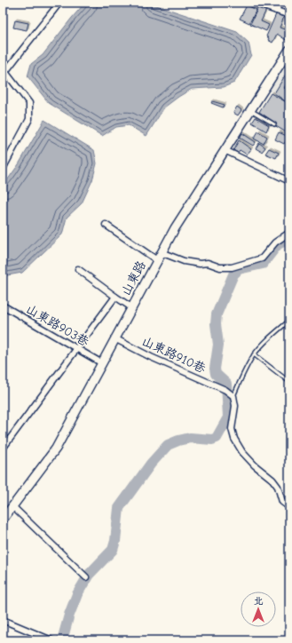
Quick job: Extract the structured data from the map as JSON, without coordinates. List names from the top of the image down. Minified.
{"streets":{"street":["山東路","山東路903巷","山東路910巷"]},"crossings":[["山東路","山東路903巷"],["山東路","山東路910巷"]],"north":"top"}
